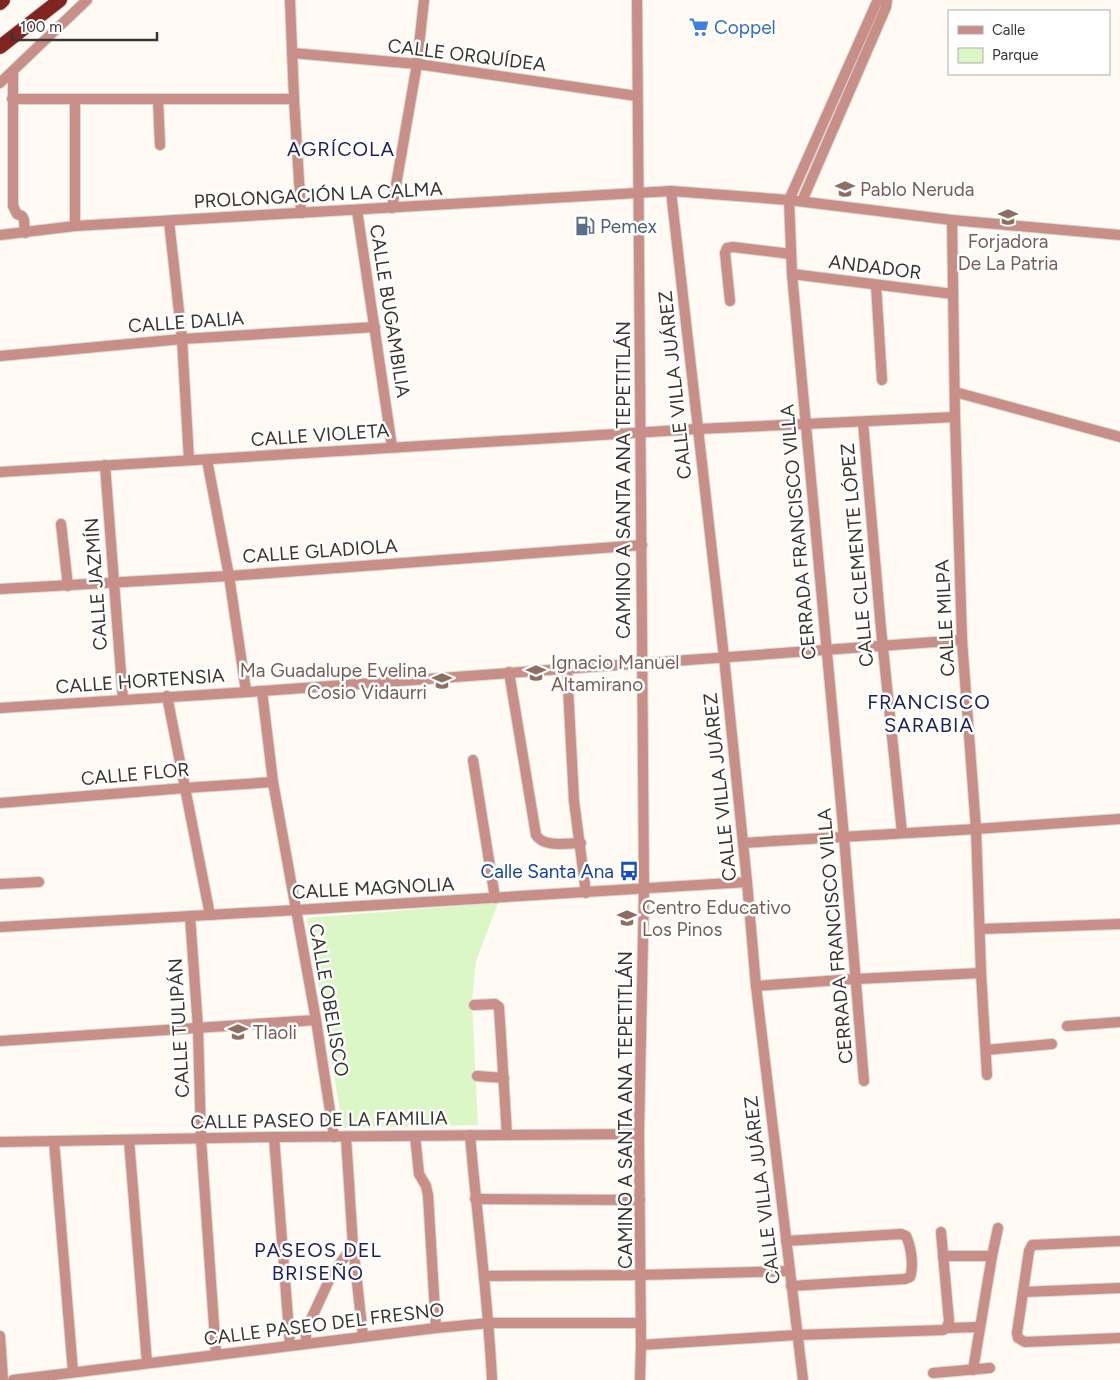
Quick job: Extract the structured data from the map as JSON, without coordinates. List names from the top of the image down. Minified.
{"streets":{"street":["CALLE ORQUÍDEA","PROLONGACIÓN LA CALMA","ANDADOR","CALLE BUGAMBILIA","CALLE DALIA","CALLE VILLA JUÁREZ","CALLE VIOLETA","CAMINO A SANTA ANA TEPETITLÁN","CERRADA FRANCISCO VILLA","CALLE GLADIOLA","CALLE CLEMENTE LÓPEZ","CALLE JAZMÍN","CALLE MILPA","CALLE HORTENSIA","CALLE FLOR","CALLE MAGNOLIA","CALLE OBELISCO","CALLE TULIPÁN","CALLE PASEO DE LA FAMILIA","CALLE PASEO DEL FRESNO"]},"crossings":[["CALLE ORQUÍDEA","CALLE BUGAMBILIA"],["CALLE ORQUÍDEA","CAMINO A SANTA ANA TEPETITLÁN"],["PROLONGACIÓN LA CALMA","CALLE BUGAMBILIA"],["PROLONGACIÓN LA CALMA","CALLE VILLA JUÁREZ"],["PROLONGACIÓN LA CALMA","CAMINO A SANTA ANA TEPETITLÁN"],["PROLONGACIÓN LA CALMA","CERRADA FRANCISCO VILLA"],["PROLONGACIÓN LA CALMA","CALLE MILPA"],["ANDADOR","CERRADA FRANCISCO VILLA"],["ANDADOR","CALLE MILPA"],["CALLE BUGAMBILIA","CALLE DALIA"],["CALLE BUGAMBILIA","CALLE VIOLETA"],["CALLE VILLA JUÁREZ","CALLE VIOLETA"],["CALLE VILLA JUÁREZ","CALLE HORTENSIA"],["CALLE VILLA JUÁREZ","CALLE MAGNOLIA"],["CALLE VIOLETA","CAMINO A SANTA ANA TEPETITLÁN"],["CALLE VIOLETA","CERRADA FRANCISCO VILLA"],["CALLE VIOLETA","CALLE CLEMENTE LÓPEZ"],["CALLE VIOLETA","CALLE JAZMÍN"],["CALLE VIOLETA","CALLE MILPA"],["CAMINO A SANTA ANA TEPETITLÁN","CALLE GLADIOLA"],["CAMINO A SANTA ANA TEPETITLÁN","CALLE HORTENSIA"],["CAMINO A SANTA ANA TEPETITLÁN","CALLE MAGNOLIA"],["CAMINO A SANTA ANA TEPETITLÁN","CALLE PASEO DE LA FAMILIA"],["CAMINO A SANTA ANA TEPETITLÁN","CALLE PASEO DEL FRESNO"],["CERRADA FRANCISCO VILLA","CALLE HORTENSIA"],["CALLE GLADIOLA","CALLE JAZMÍN"],["CALLE CLEMENTE LÓPEZ","CALLE HORTENSIA"],["CALLE JAZMÍN","CALLE HORTENSIA"],["CALLE MILPA","CALLE HORTENSIA"],["CALLE HORTENSIA","CALLE OBELISCO"],["CALLE FLOR","CALLE OBELISCO"],["CALLE MAGNOLIA","CALLE OBELISCO"],["CALLE MAGNOLIA","CALLE TULIPÁN"],["CALLE OBELISCO","CALLE PASEO DE LA FAMILIA"],["CALLE TULIPÁN","CALLE PASEO DE LA FAMILIA"],["CALLE TULIPÁN","CALLE PASEO DEL FRESNO"]],"districts":["AGRÍCOLA","FRANCISCO SARABIA","PASEOS DEL BRISEÑO"],"places":{"supermarket":["Coppel"],"school or university":["Pablo Neruda","Forjadora De La Patria","Ignacio Manuel Altamirano","Ma Guadalupe Evelina Cosio Vidaurri","Centro Educativo Los Pinos","Tlaoli"],"fuel station":["Pemex"],"bus stop":["Calle Santa Ana"]},"legend":["Calle","Parque"],"scale_bar":"100 m"}
